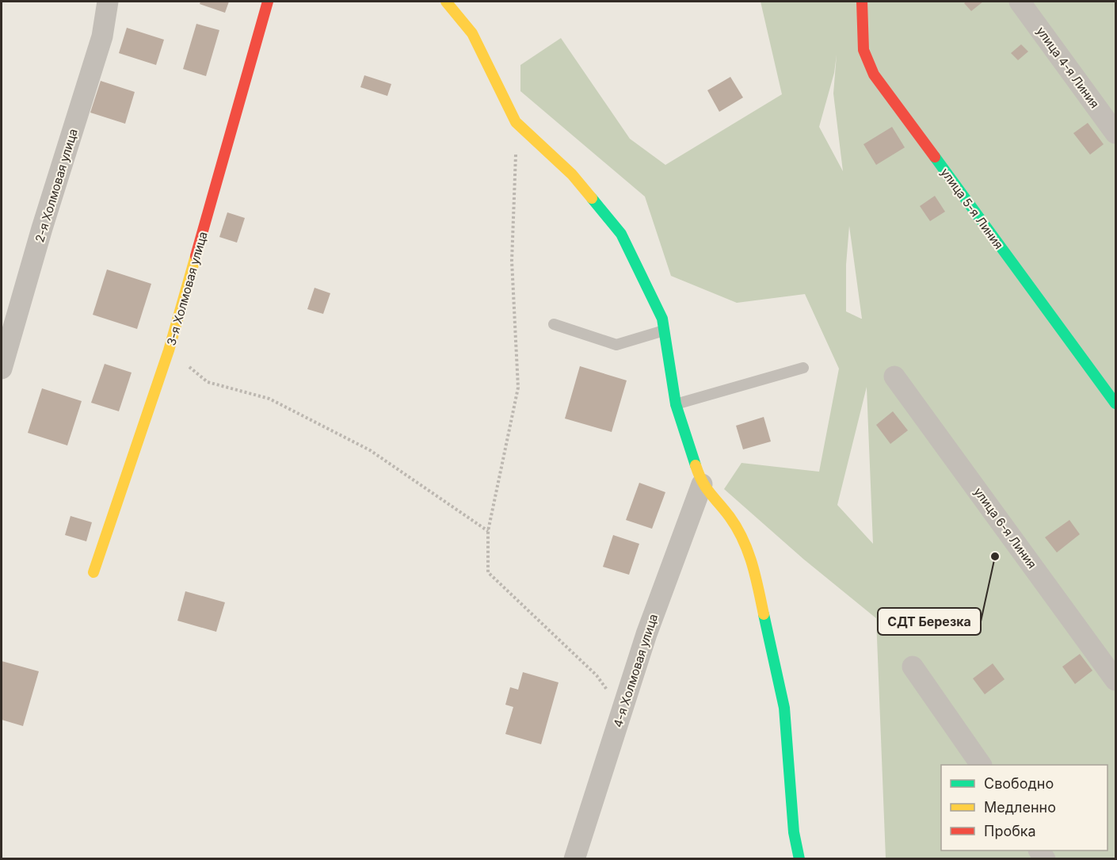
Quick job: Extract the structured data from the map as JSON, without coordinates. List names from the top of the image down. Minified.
{"streets":{"street":["улица 4-я Линия","2-я Холмовая улица","улица 5-я Линия","3-я Холмовая улица","улица 6-я Линия","4-я Холмовая улица"]},"places":["СДТ Березка"],"legend":["Свободно","Медленно","Пробка"]}
